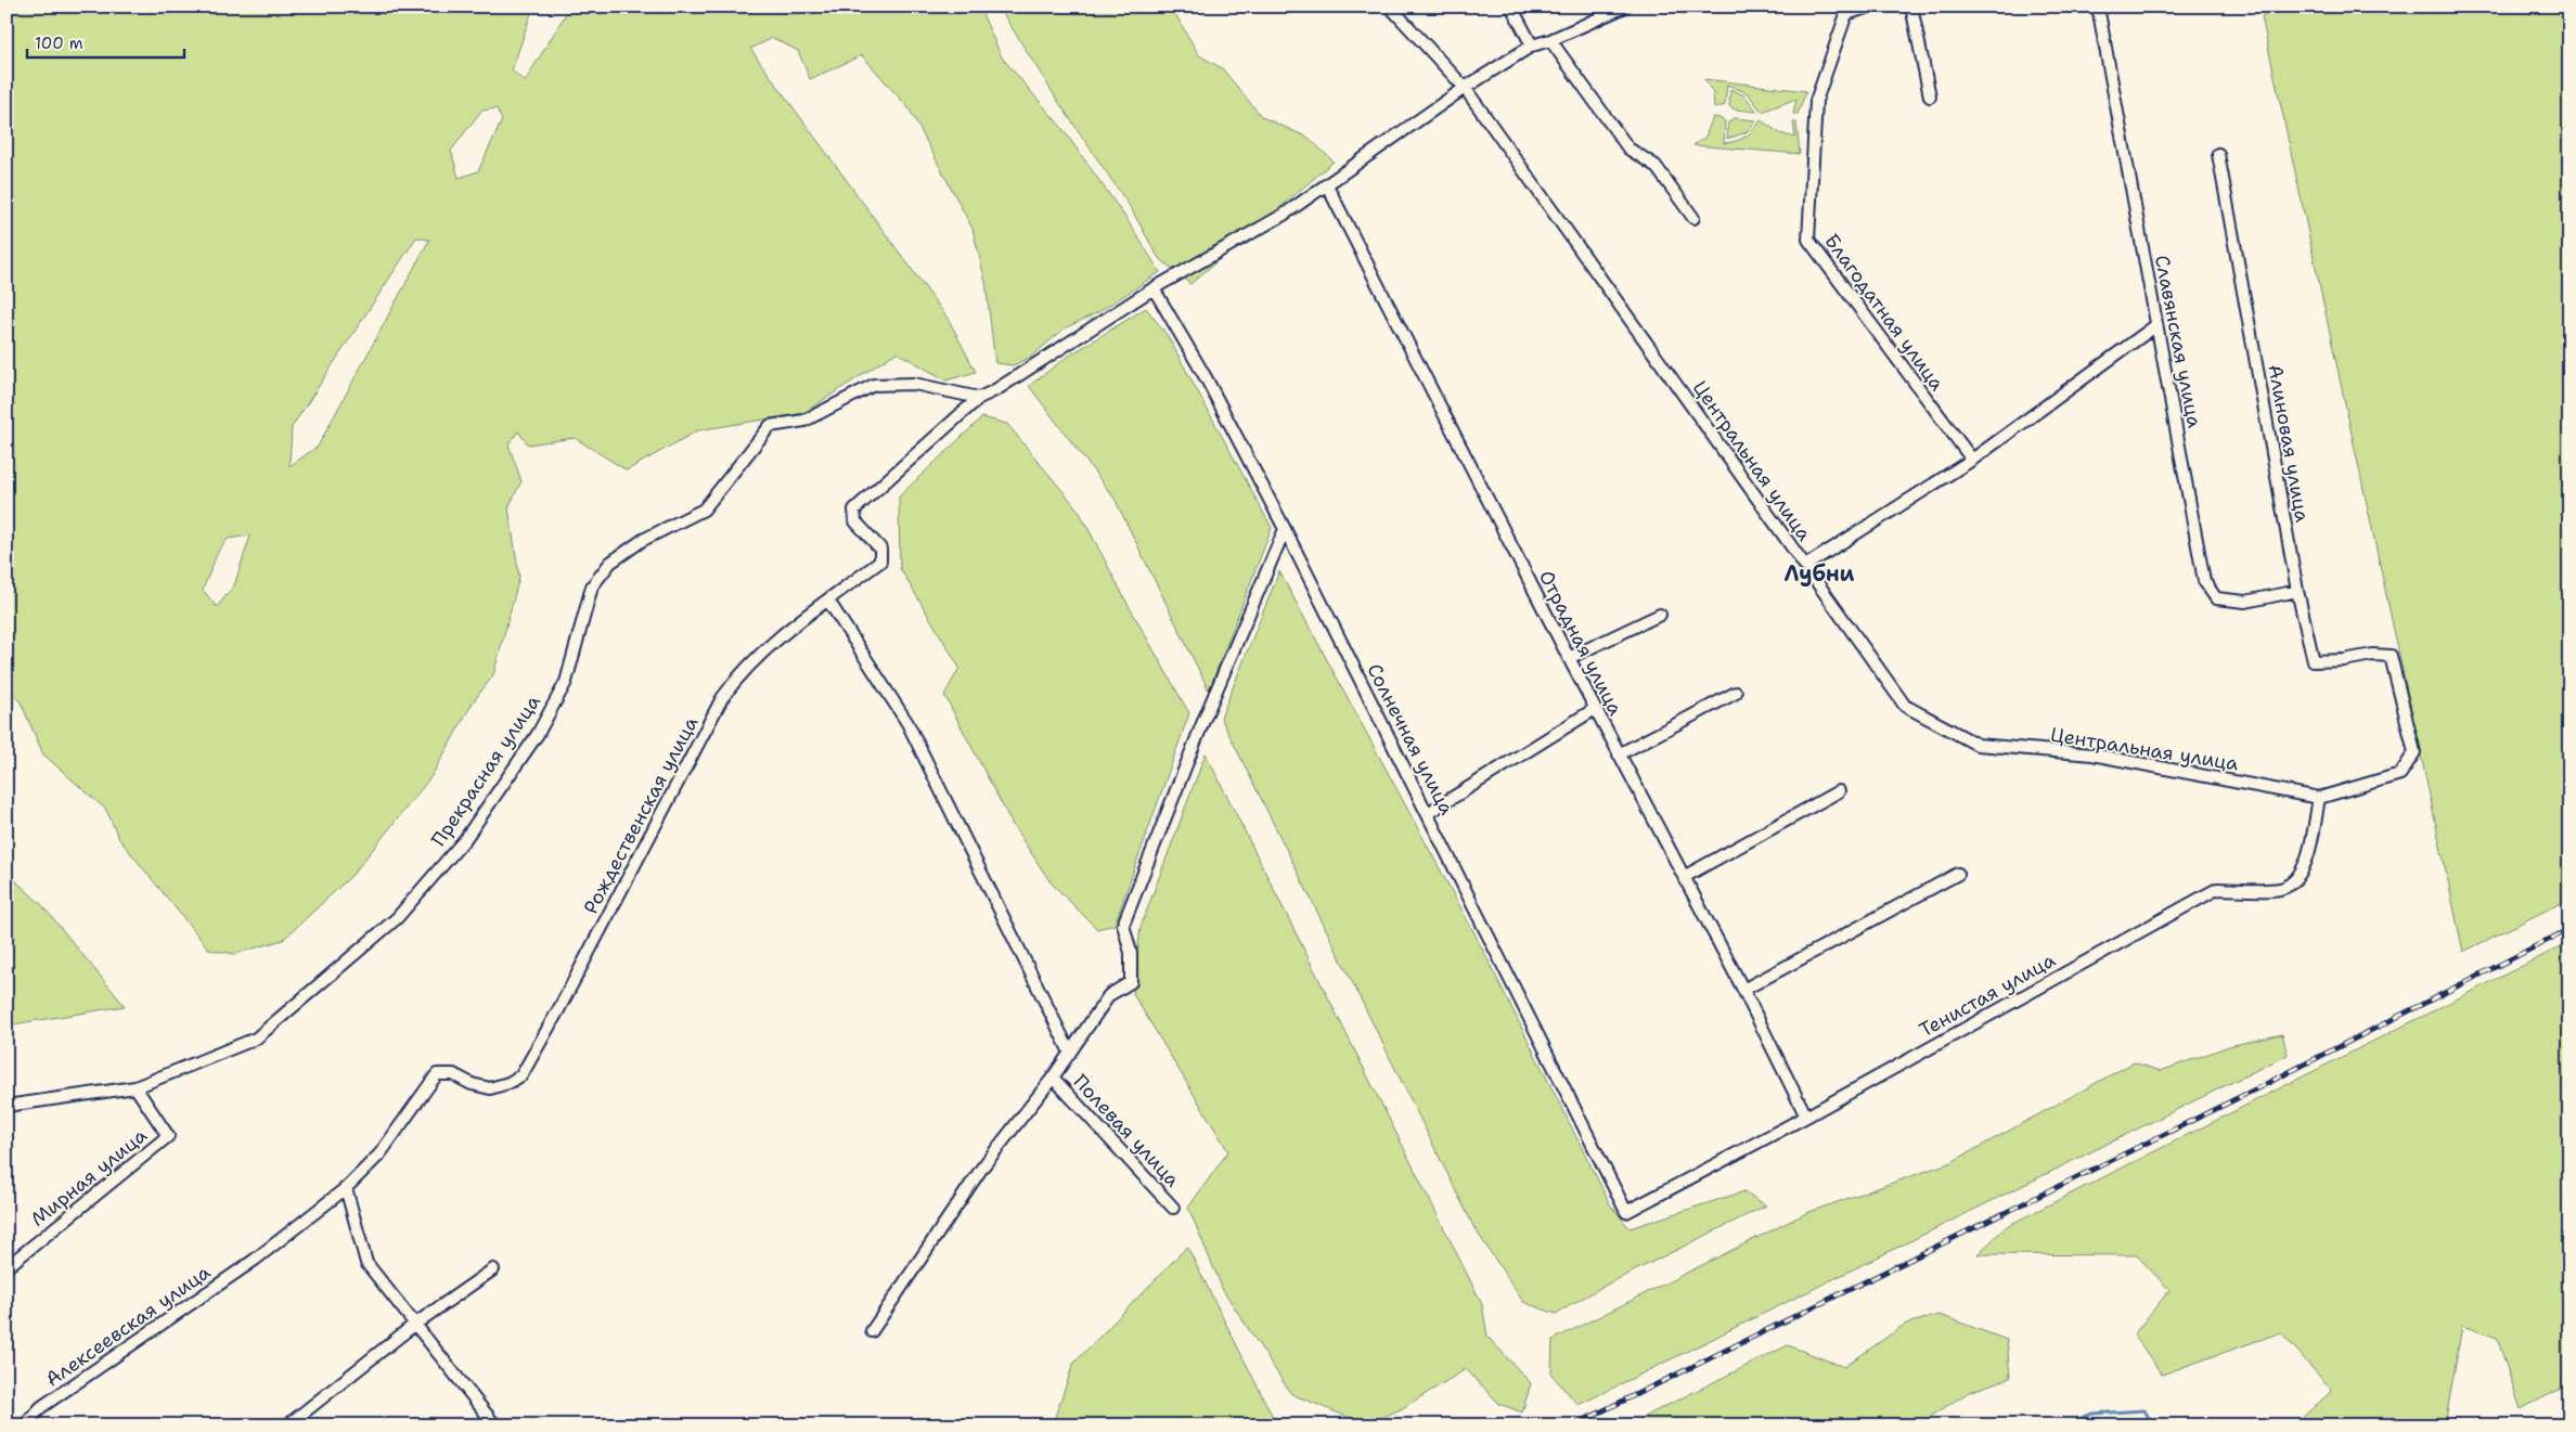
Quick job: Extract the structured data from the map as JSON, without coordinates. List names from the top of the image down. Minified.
{"streets":{"street":["Благодатная улица","Славянская улица","Алиновая улица","Центральная улица","Отрадная улица","Солнечная улица","Прекрасная улица","Рождественская улица","Тенистая улица","Полевая улица","Мирная улица","Алексеевская улица"]},"crossings":[["Славянская улица","Алиновая улица"],["Алиновая улица","Центральная улица"],["Центральная улица","Тенистая улица"],["Отрадная улица","Тенистая улица"],["Солнечная улица","Тенистая улица"],["Прекрасная улица","Рождественская улица"],["Прекрасная улица","Мирная улица"],["Рождественская улица","Алексеевская улица"]],"districts":["Лубни"],"scale_bar":"100 m"}
